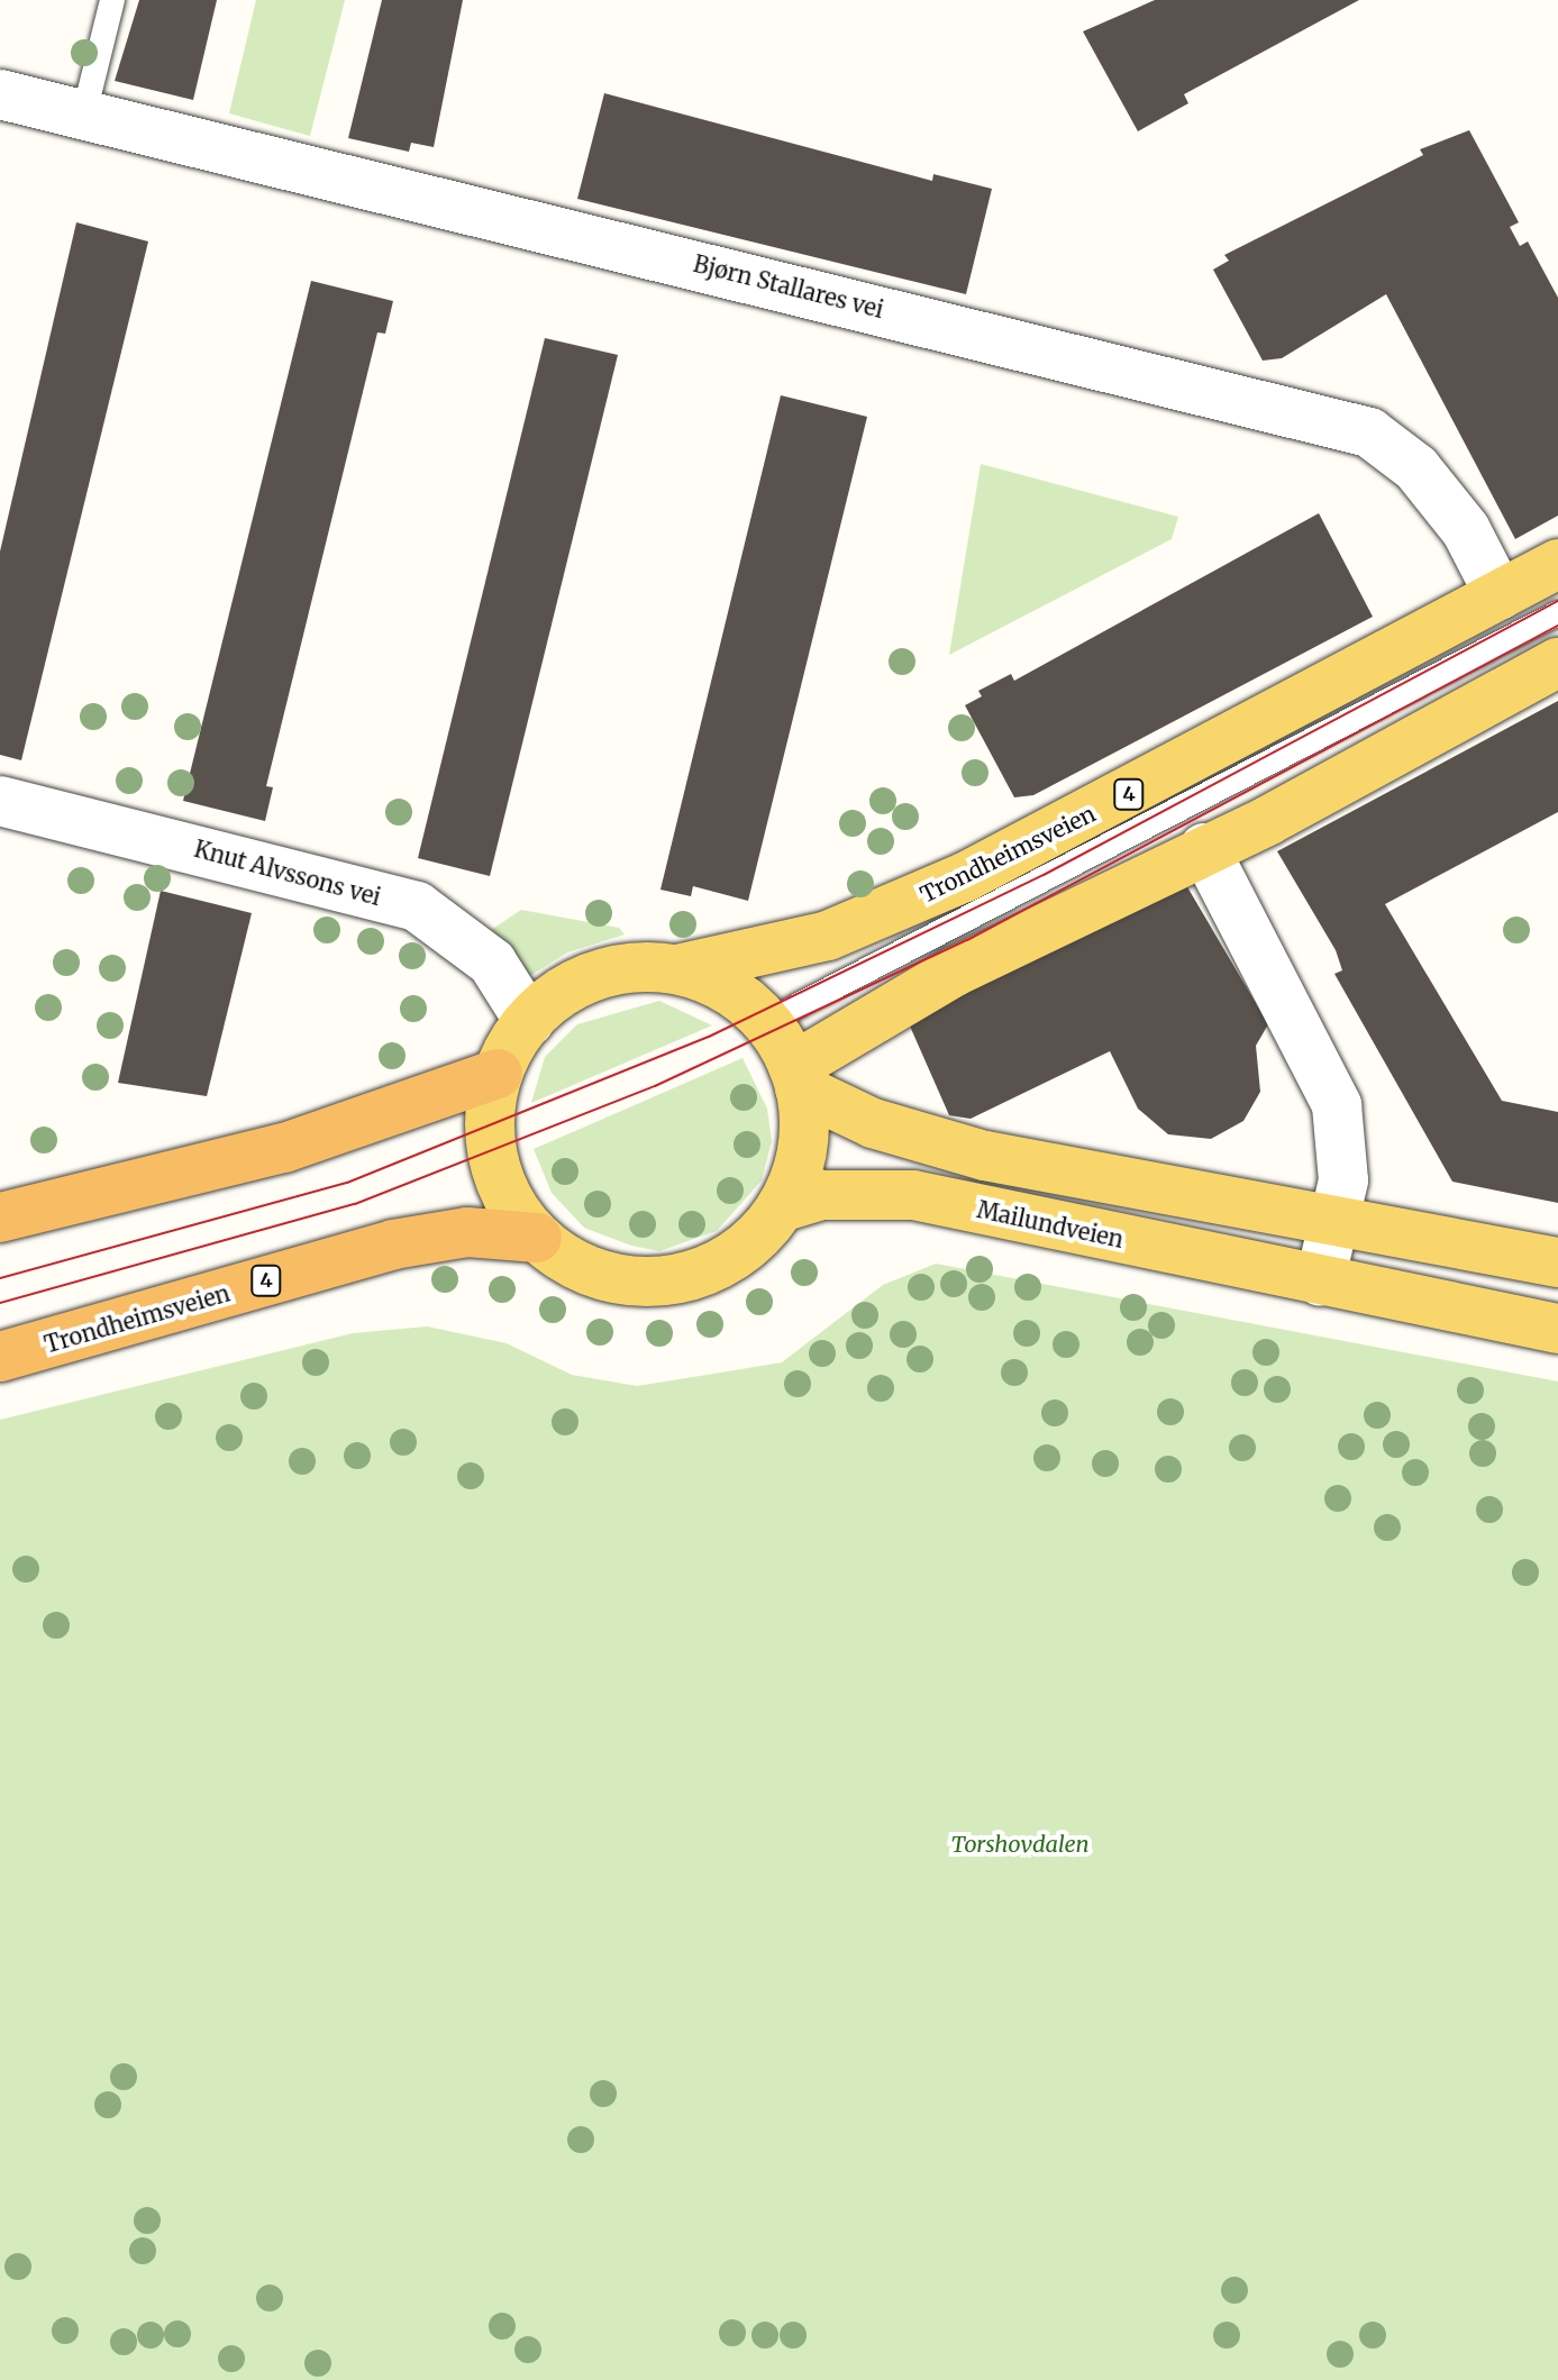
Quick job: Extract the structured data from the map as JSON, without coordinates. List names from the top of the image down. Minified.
{"streets":{"highway":["4","Trondheimsveien"],"main road":["Mailundveien"],"street":["Bjørn Stallares vei","Knut Alvssons vei"]},"crossings":[["Bjørn Stallares vei","Trondheimsveien"],["Trondheimsveien","Knut Alvssons vei"],["Trondheimsveien","Mailundveien"],["Knut Alvssons vei","Mailundveien"]],"parks":["Torshovdalen"]}
